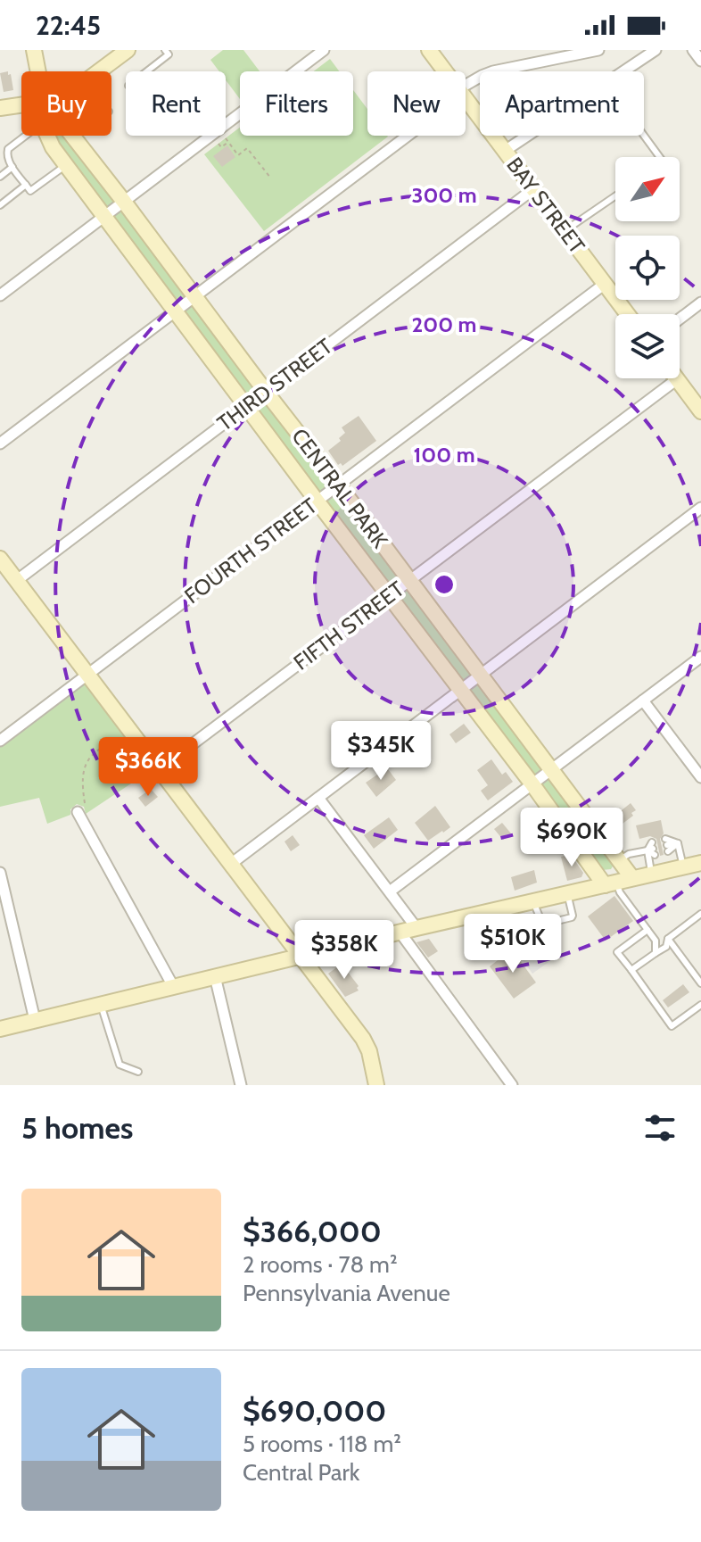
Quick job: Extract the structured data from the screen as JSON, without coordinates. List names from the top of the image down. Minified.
{"streets":{"main road":["BAY STREET","CENTRAL PARK"],"street":["THIRD STREET","FOURTH STREET","FIFTH STREET"]},"crossings":[["BAY STREET","THIRD STREET"],["BAY STREET","FOURTH STREET"],["THIRD STREET","CENTRAL PARK"],["CENTRAL PARK","FOURTH STREET"],["CENTRAL PARK","FIFTH STREET"]],"north":"top right","page":{"status":"22:45","chip":["Buy","Rent","Filters","New","Apartment"],"price":["$345K","$366K","$690K","$510K","$358K"],"heading":"5 homes","list":[{"name":"$366,000","note":"2 rooms · 78 m² · Pennsylvania Avenue"},{"name":"$690,000","note":"5 rooms · 118 m² · Central Park"}]},"rings":["300 m","200 m","100 m"]}
